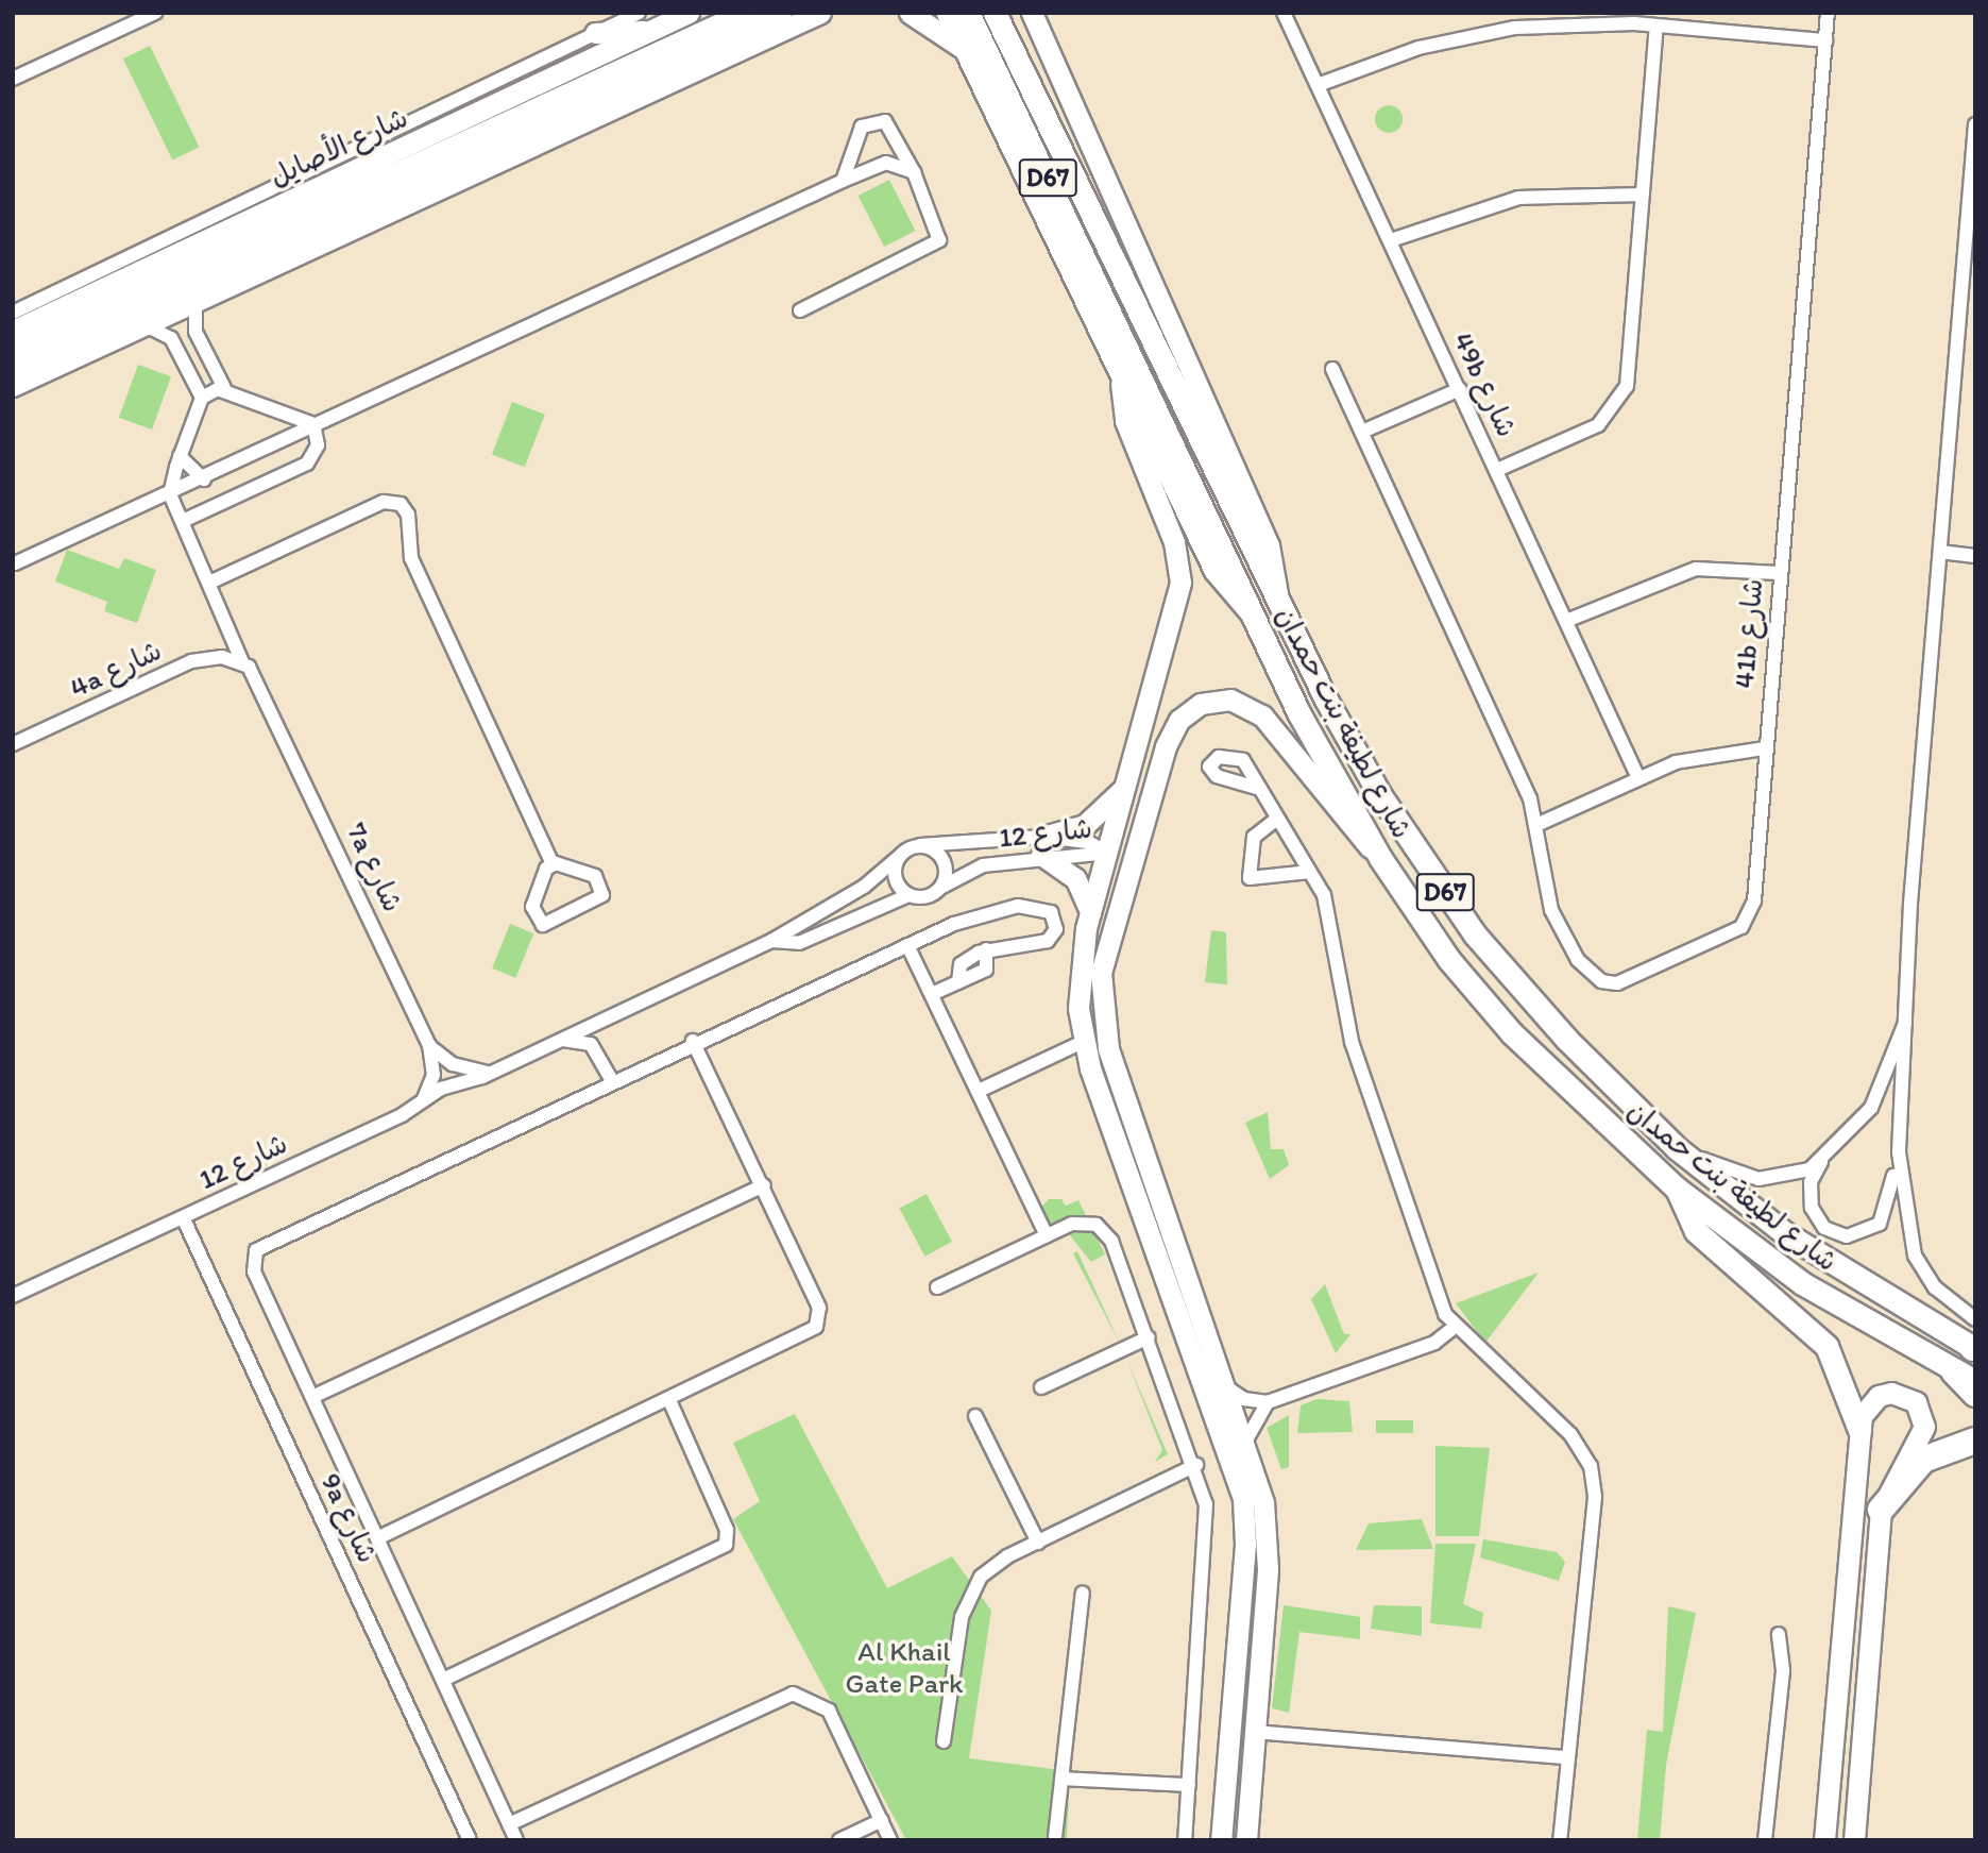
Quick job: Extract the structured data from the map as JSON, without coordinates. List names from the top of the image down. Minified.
{"streets":{"main road":["D67","شارع لطيفة بنت حمدان"],"street":["شارع الأصايل","49b شارع","41b شارع","4a شارع","شارع 12","7a شارع","9a شارع"]},"crossings":[["4a شارع","7a شارع"],["شارع 12","7a شارع"],["شارع 12","9a شارع"]],"parks":["Al Khail Gate Park"]}
